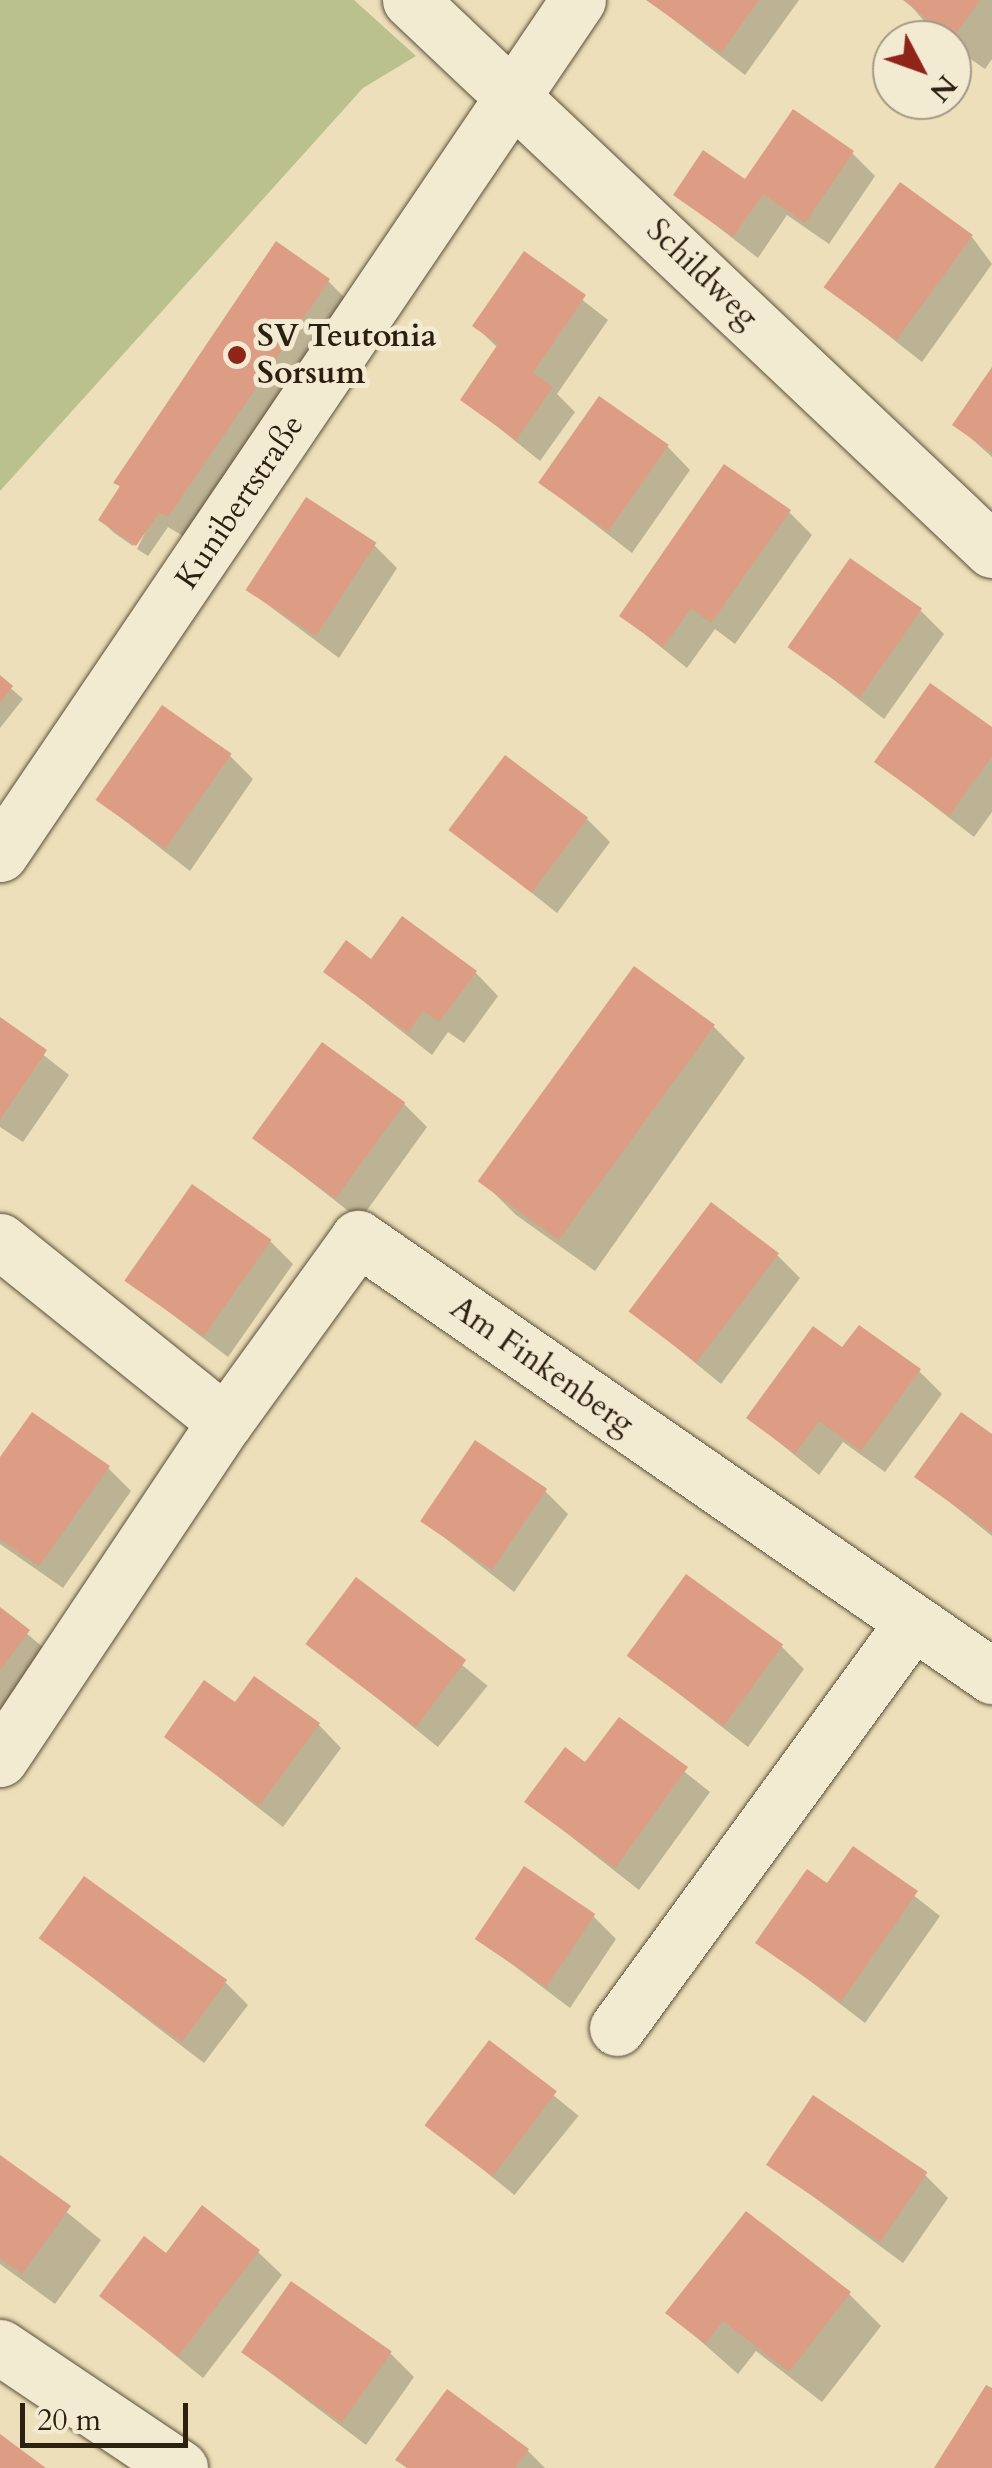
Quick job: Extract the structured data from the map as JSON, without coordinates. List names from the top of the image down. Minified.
{"streets":{"street":["Schildweg","Kunibertstraße","Am Finkenberg"]},"crossings":[["Schildweg","Kunibertstraße"]],"places":["SV Teutonia Sorsum"],"scale_bar":"20 m","north":"bottom right"}
